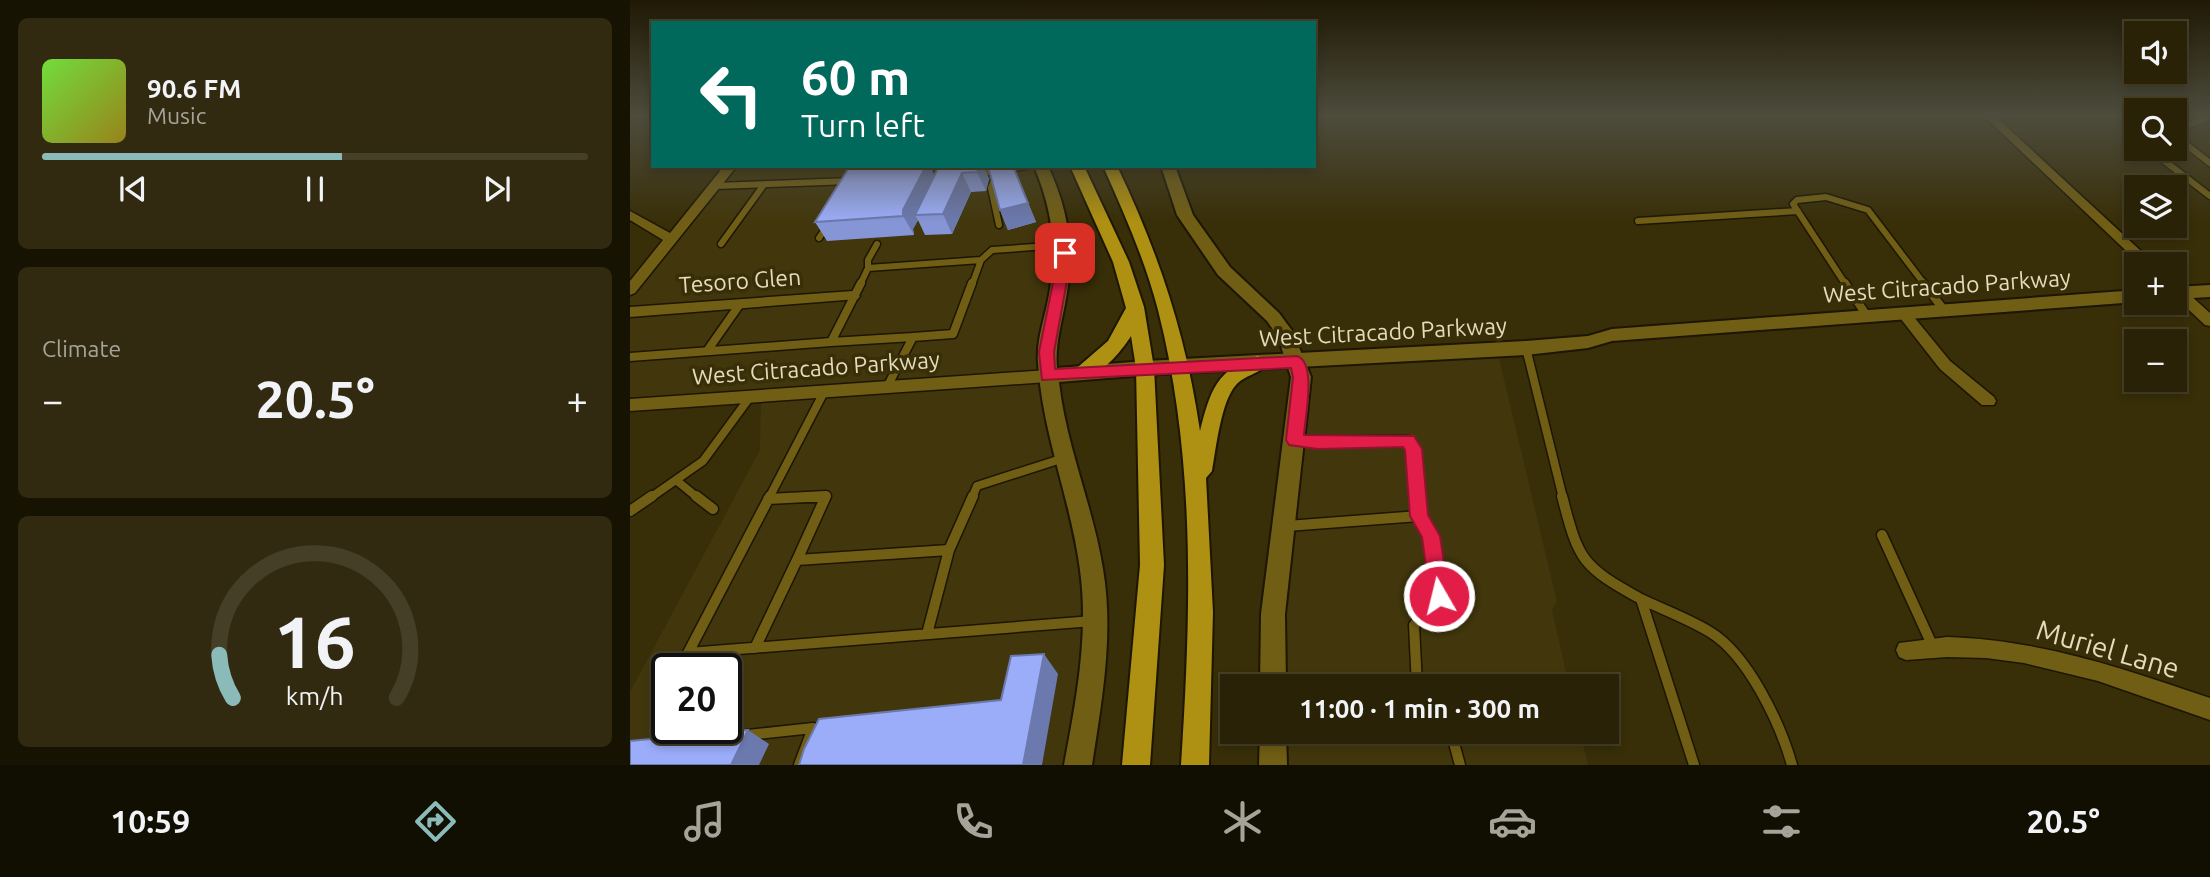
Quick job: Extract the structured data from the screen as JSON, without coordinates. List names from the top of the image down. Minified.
{"streets":{"street":["Tesoro Glen","West Citracado Parkway","Muriel Lane"]},"page":{"map_buttons":["+","−"],"turn":["60 m","Turn left"],"song":["90.6 FM","Music"],"tile":"Climate","heat":["−","20.5°","+"],"limit":"20","trip":"11:00 · 1 min · 300 m","tabs":["10:59","20.5°"],"gauge":["16","km/h"]}}
